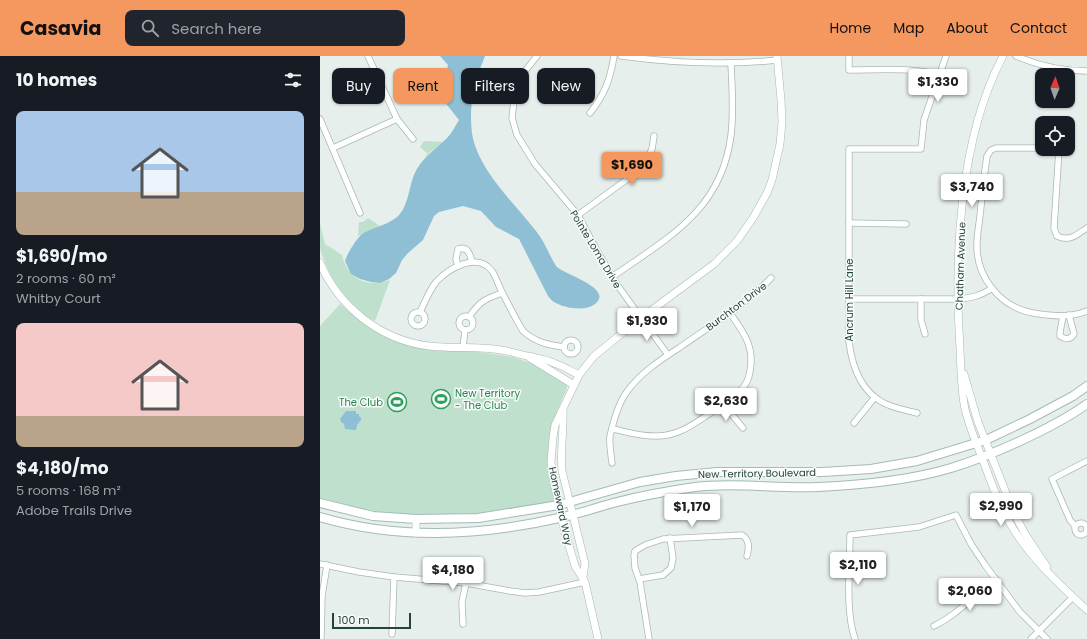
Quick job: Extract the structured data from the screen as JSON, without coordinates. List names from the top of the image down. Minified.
{"streets":{"main road":["New Territory Boulevard"],"street":["Pointe Loma Drive","Chatham Avenue","Ancrum Hill Lane","Burchton Drive","Homeward Way"]},"crossings":[["Pointe Loma Drive","Burchton Drive"],["Pointe Loma Drive","Homeward Way"],["Chatham Avenue","New Territory Boulevard"],["New Territory Boulevard","Homeward Way"]],"places":{"sports":["New Territory - The Club","The Club"]},"scale_bar":"100 m","north":"top","page":{"header":"Casavia","search":"Search here","nav":["Home","Map","About","Contact"],"heading":"10 homes","chip":["Buy","Rent","Filters","New"],"price":["$1,330","$1,690","$3,740","$1,930","$2,630","$2,990","$1,170","$2,110","$4,180","$2,060"],"list":[{"name":"$1,690/mo","note":"2 rooms · 60 m² · Whitby Court"},{"name":"$4,180/mo","note":"5 rooms · 168 m² · Adobe Trails Drive"}],"scale":"100 m"}}
